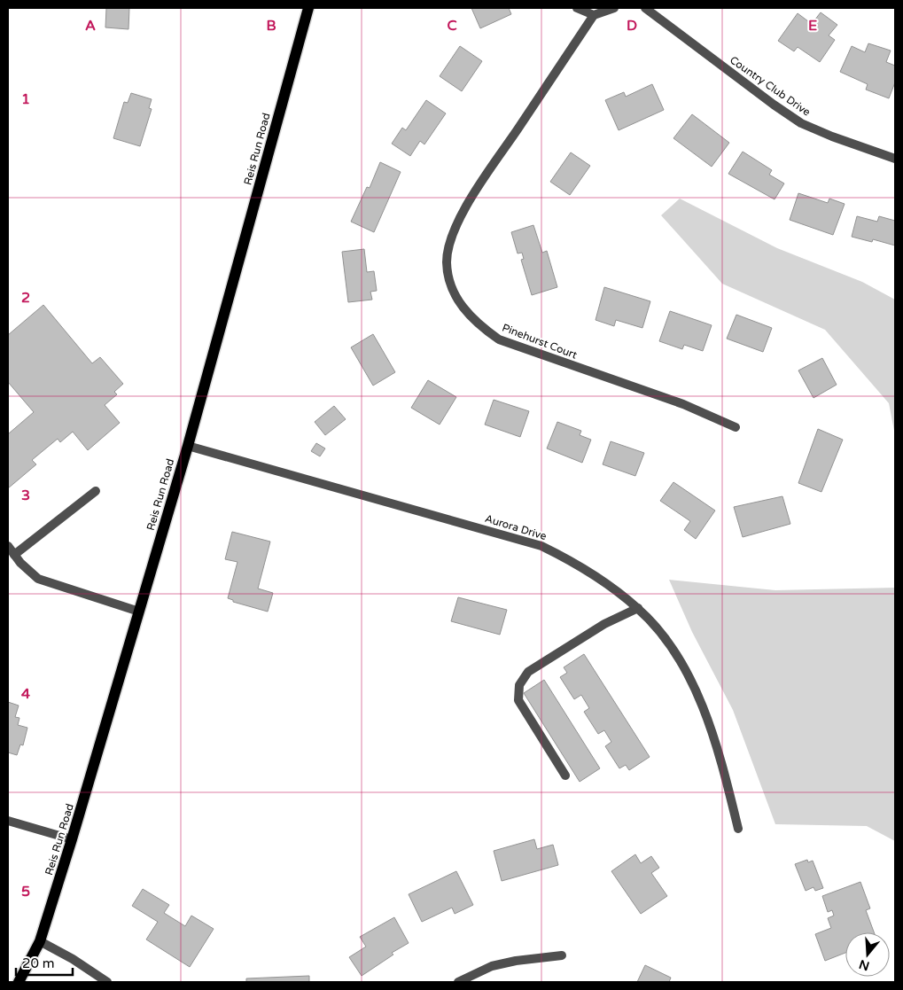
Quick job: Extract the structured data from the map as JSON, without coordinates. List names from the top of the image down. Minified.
{"streets":{"main road":["Reis Run Road"],"street":["Country Club Drive","Pinehurst Court","Aurora Drive"]},"crossings":[["Reis Run Road","Aurora Drive"]],"scale_bar":"20 m","north":"bottom","grid":{"columns":["A","B","C","D","E"],"rows":["1","2","3","4","5"]}}
